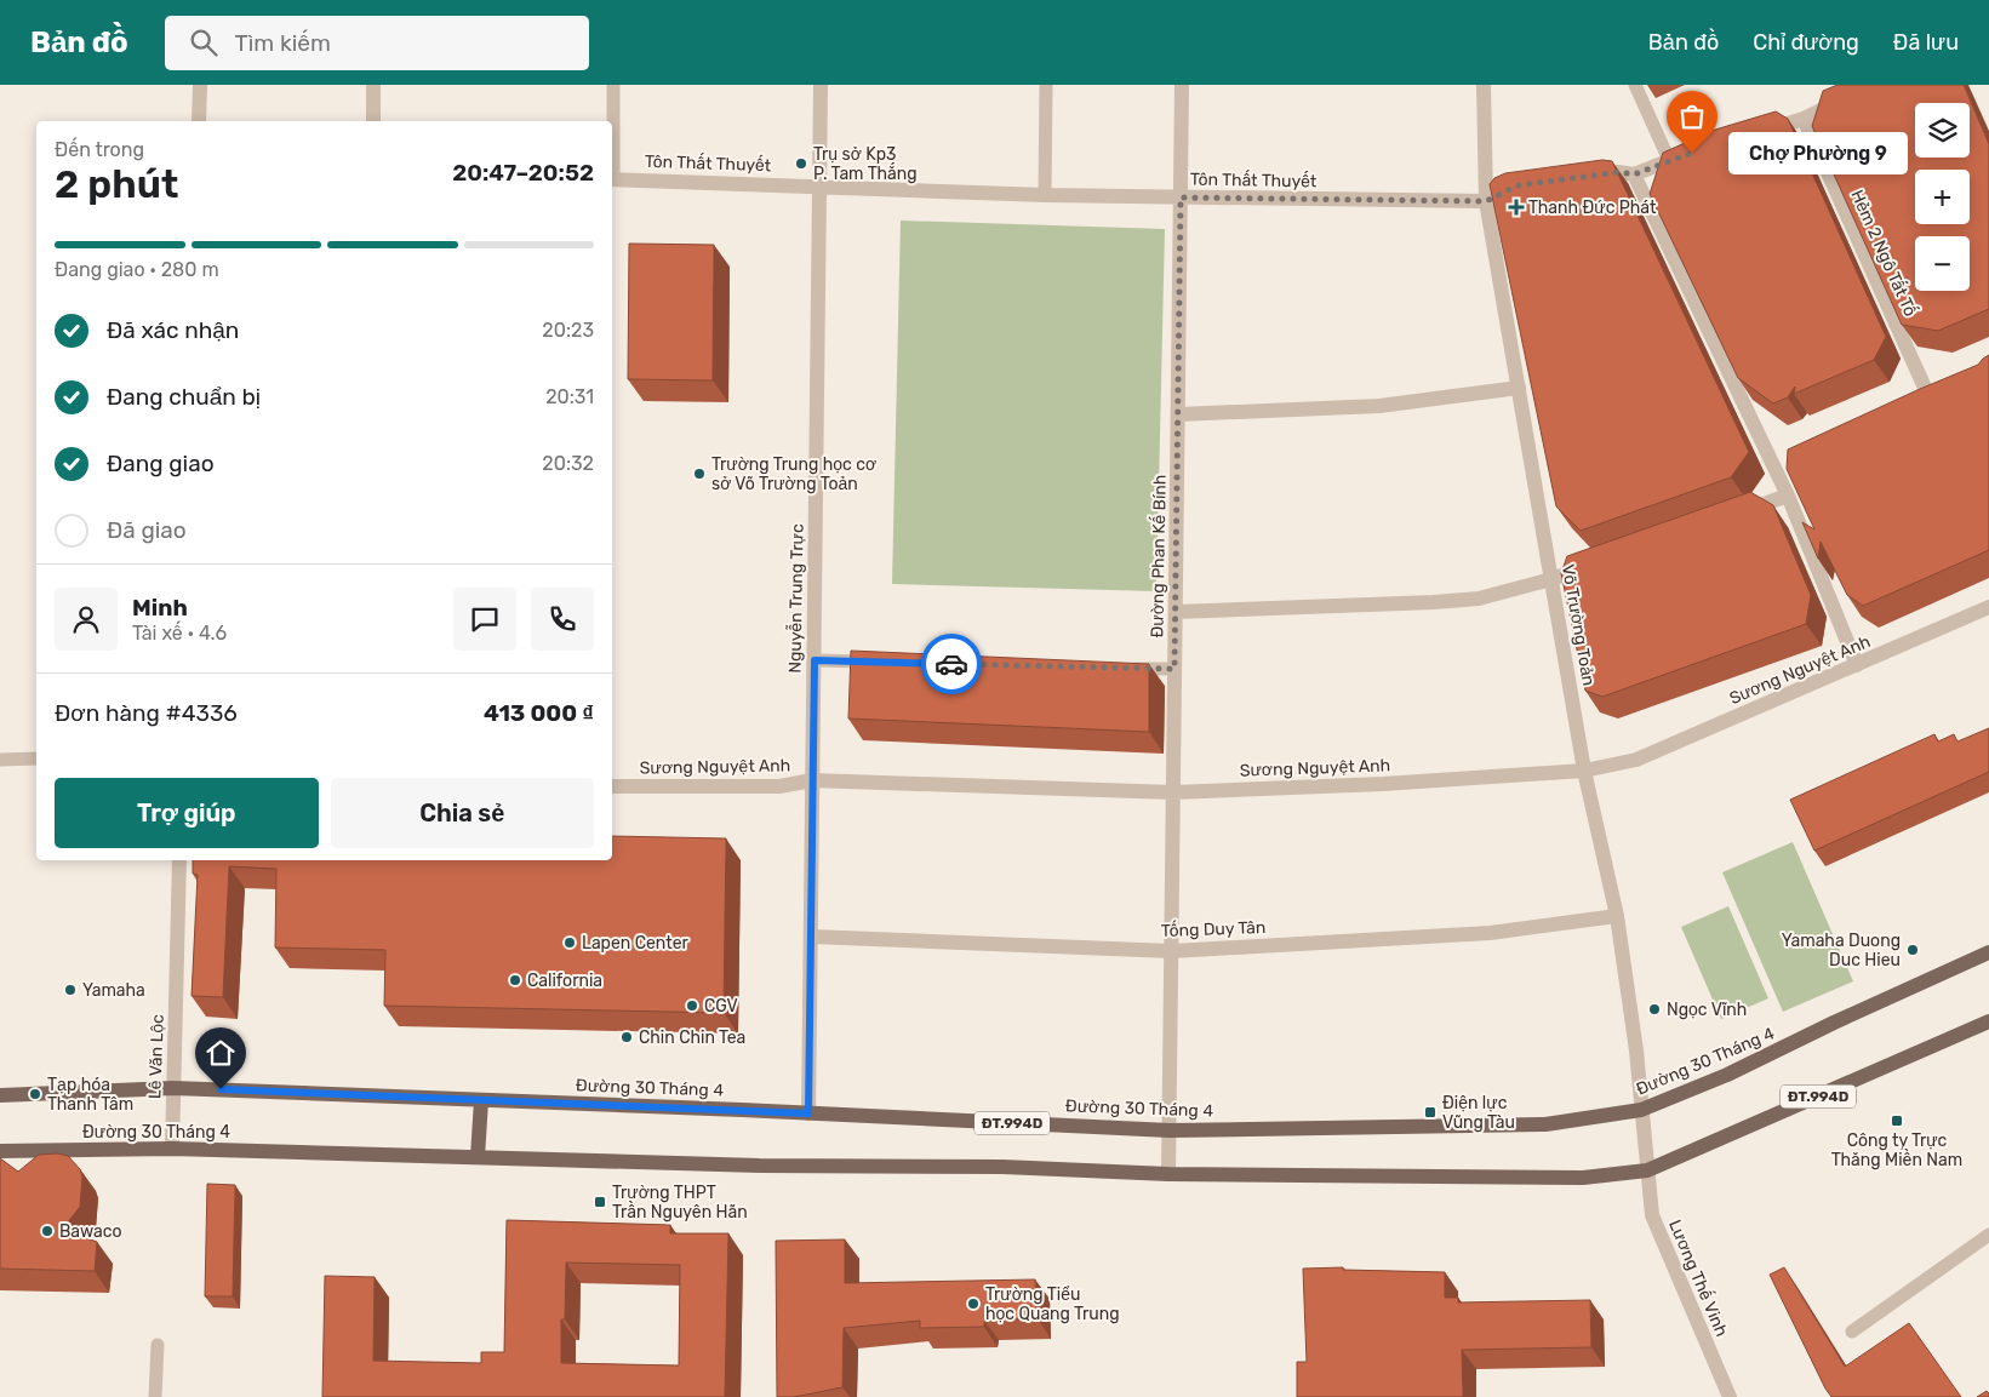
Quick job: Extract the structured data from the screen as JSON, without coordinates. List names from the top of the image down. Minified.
{"streets":{"main road":["Đường 30 Tháng 4","ĐT.994D"],"street":["Tôn Thất Thuyết","Hẻm 2 Ngô Tất Tố","Đường Phan Kế Bính","Nguyễn Trung Trực","Võ Trường Toản","Sương Nguyệt Anh","Tống Duy Tân","Lê Văn Lộc","Lương Thế Vinh"]},"crossings":[["Tôn Thất Thuyết","Đường Phan Kế Bính"],["Tôn Thất Thuyết","Nguyễn Trung Trực"],["Tôn Thất Thuyết","Võ Trường Toản"],["Đường Phan Kế Bính","Sương Nguyệt Anh"],["Đường Phan Kế Bính","Tống Duy Tân"],["Đường Phan Kế Bính","Đường 30 Tháng 4"],["Nguyễn Trung Trực","Sương Nguyệt Anh"],["Nguyễn Trung Trực","Tống Duy Tân"],["Nguyễn Trung Trực","Đường 30 Tháng 4"],["Võ Trường Toản","Sương Nguyệt Anh"],["Võ Trường Toản","Tống Duy Tân"],["Võ Trường Toản","Đường 30 Tháng 4"],["Võ Trường Toản","Lương Thế Vinh"],["Lê Văn Lộc","Đường 30 Tháng 4"],["Đường 30 Tháng 4","Lương Thế Vinh"]],"places":{"other":["Chợ Phường 9","Trụ sở Kp3 P. Tam Thắng","Trường Trung học cơ sở Võ Trường Toản","Lapen Center","Yamaha Duong Duc Hieu","California","Yamaha","CGV","Ngọc Vĩnh","Chin Chin Tea","Tạp hóa Thanh Tâm","Bawaco","Trường Tiểu học Quang Trung"],"health":["Thanh Đức Phát"],"transit":["Điện lực Vũng Tàu","Công ty Trực Thăng Miền Nam","Trường THPT Trần Nguyên Hãn"]},"page":{"header":"Bản đồ","search":"Tìm kiếm","nav":["Bản đồ","Chỉ đường","Đã lưu"],"map_buttons":["+","−"],"heading":["2 phút","Đến trong","20:47–20:52"],"panel":["Minh","Tài xế · 4.6","Đơn hàng #4336","413 000 ₫"],"bubble":"Chợ Phường 9","bar":"Đang giao · 280 m","list":[["Đã xác nhận","20:23"],["Đang chuẩn bị","20:31"],["Đang giao","20:32"],"Đã giao"],"buttons":["Trợ giúp","Chia sẻ"]}}
